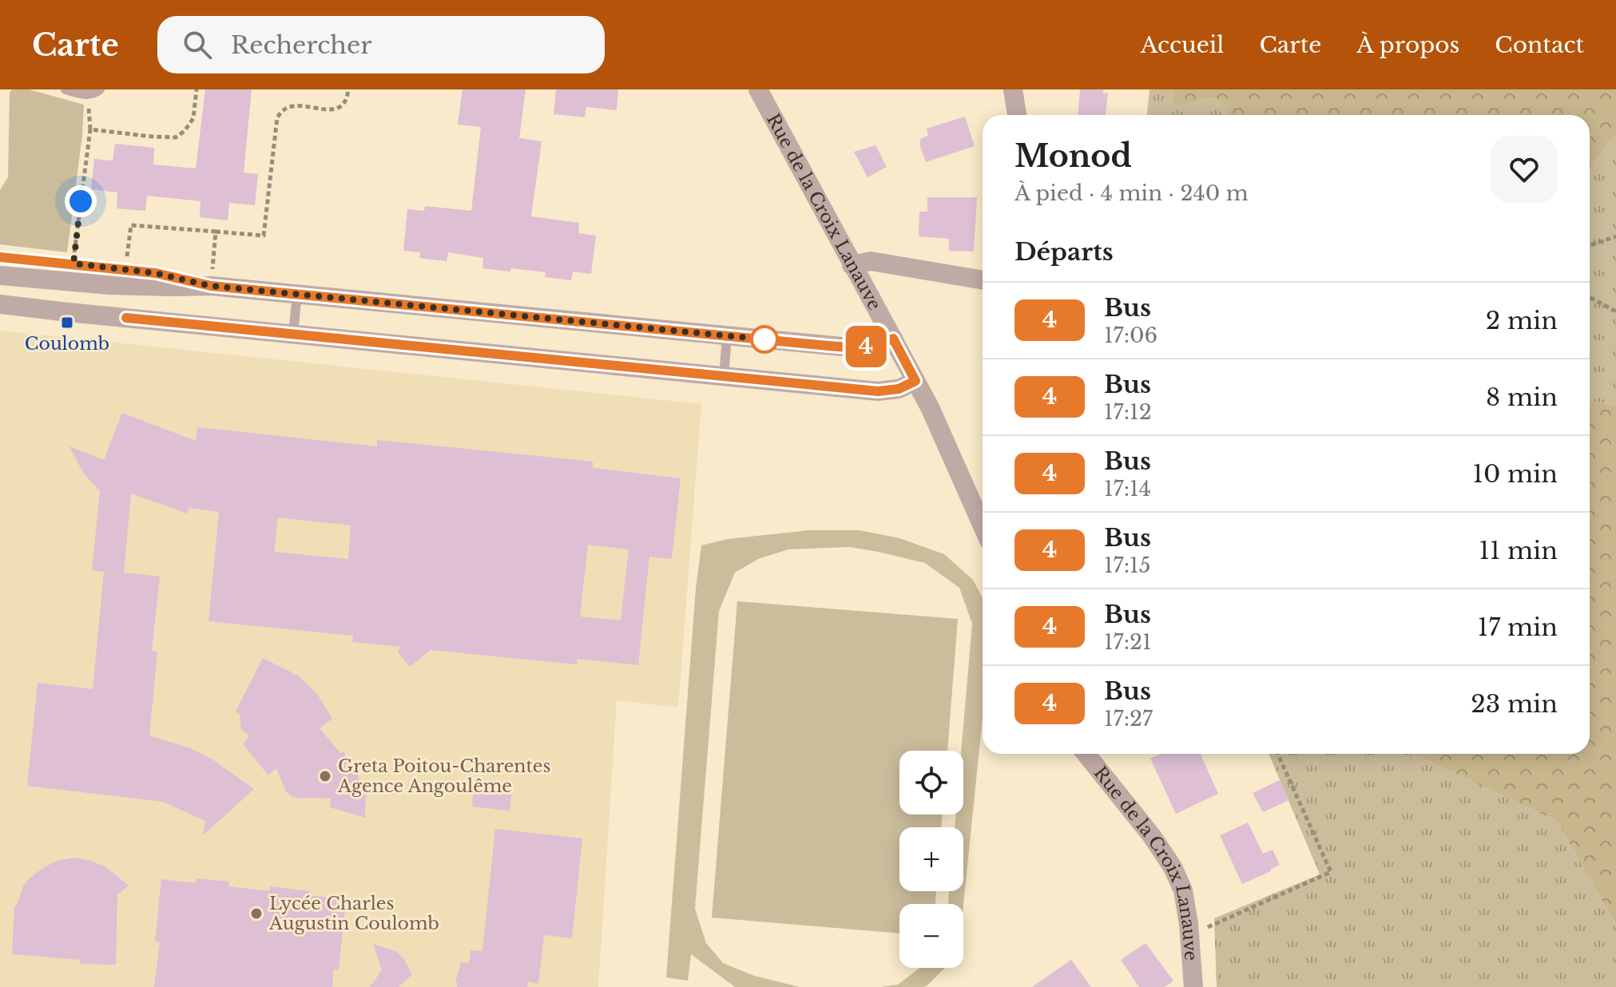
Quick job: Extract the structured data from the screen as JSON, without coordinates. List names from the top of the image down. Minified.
{"streets":{"street":["Rue de la Croix Lanauve"]},"places":{"transit":["Coulomb"],"other":["Greta Poitou-Charentes Agence Angoulême","Lycée Charles Augustin Coulomb"]},"lines":["bus line 4"],"page":{"header":"Carte","search":"Rechercher","nav":["Accueil","Carte","À propos","Contact"],"on_map":"4","heading":[["Monod","À pied · 4 min · 240 m"],"Départs"],"list":[{"mark":"4","name":"Bus","note":"17:06","value":"2 min"},{"mark":"4","name":"Bus","note":"17:12","value":"8 min"},{"mark":"4","name":"Bus","note":"17:14","value":"10 min"},{"mark":"4","name":"Bus","note":"17:15","value":"11 min"},{"mark":"4","name":"Bus","note":"17:21","value":"17 min"},{"mark":"4","name":"Bus","note":"17:27","value":"23 min"}],"map_buttons":["+","−"]}}
